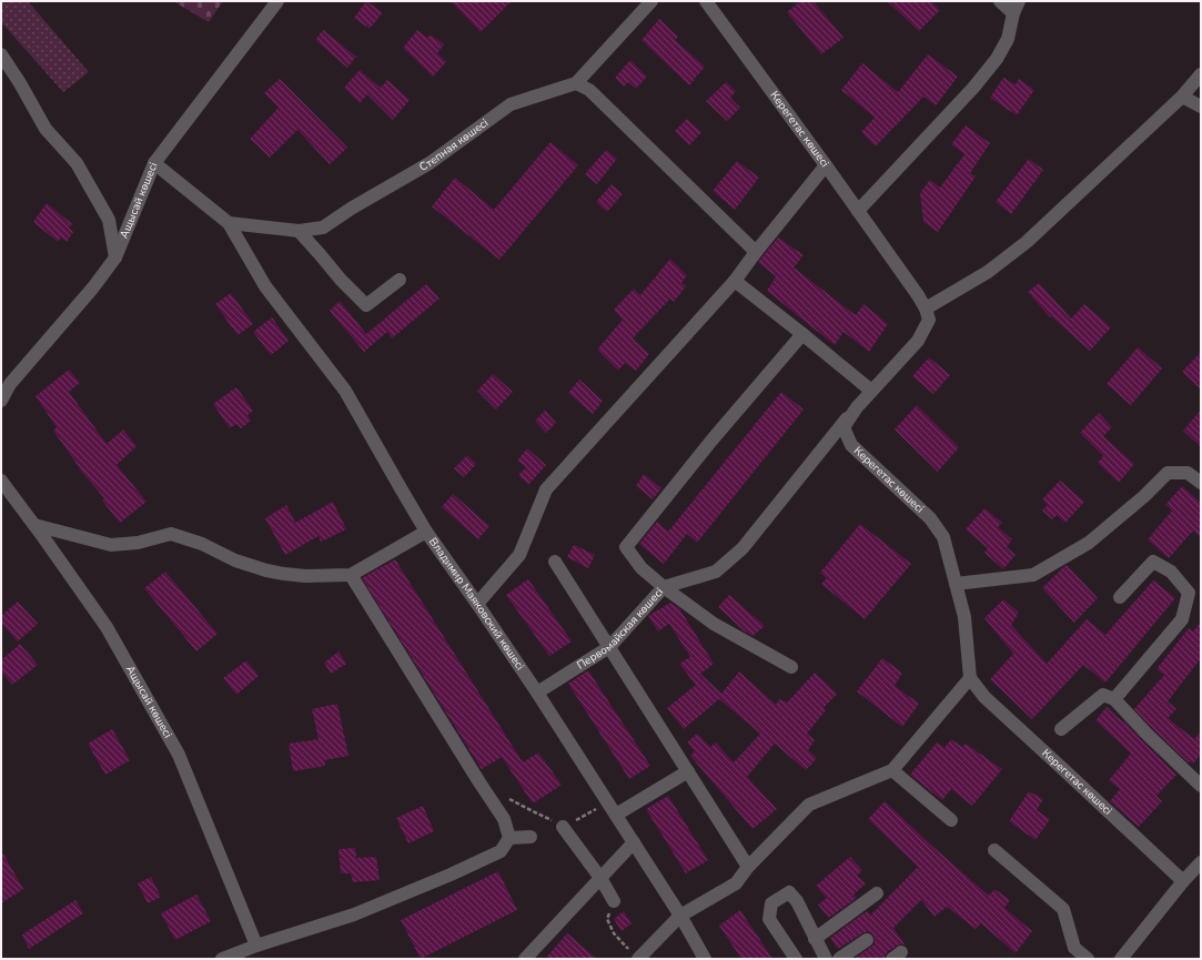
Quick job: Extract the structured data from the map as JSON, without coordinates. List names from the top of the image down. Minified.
{"streets":{"street":["Керегетас көшесі","Степная көшесі","Ащысай көшесі","Владимир Маяковский көшесі","Первомайская көшесі"]},"crossings":[["Ащысай көшесі","Владимир Маяковский көшесі"],["Владимир Маяковский көшесі","Первомайская көшесі"]]}
